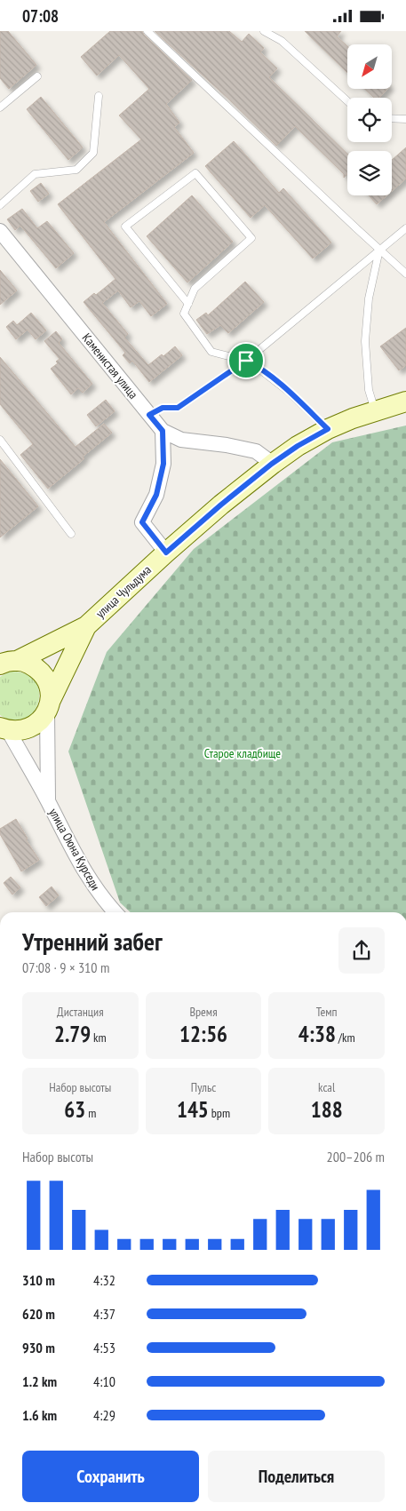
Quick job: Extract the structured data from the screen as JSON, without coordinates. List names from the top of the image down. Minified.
{"streets":{"main road":["улица Чульдума"],"street":["Каменистая улица","улица Оюна Курседи"]},"crossings":[["Каменистая улица","улица Чульдума"],["улица Чульдума","улица Оюна Курседи"]],"parks":["Старое кладбище"],"north":"bottom left","page":{"status":"07:08","heading":["Утренний забег","07:08 · 9 × 310 m"],"stats":[["Дистанция","2.79 km"],["Время","12:56"],["Темп","4:38 /km"],["Набор высоты","63 m"],["Пульс","145 bpm"],["kcal","188"]],"chart":["Набор высоты","200–206 m"],"list":[{"name":"310 m","note":"4:32"},{"name":"620 m","note":"4:37"},{"name":"930 m","note":"4:53"},{"name":"1.2 km","note":"4:10"},{"name":"1.6 km","note":"4:29"}],"buttons":["Сохранить","Поделиться"]}}
